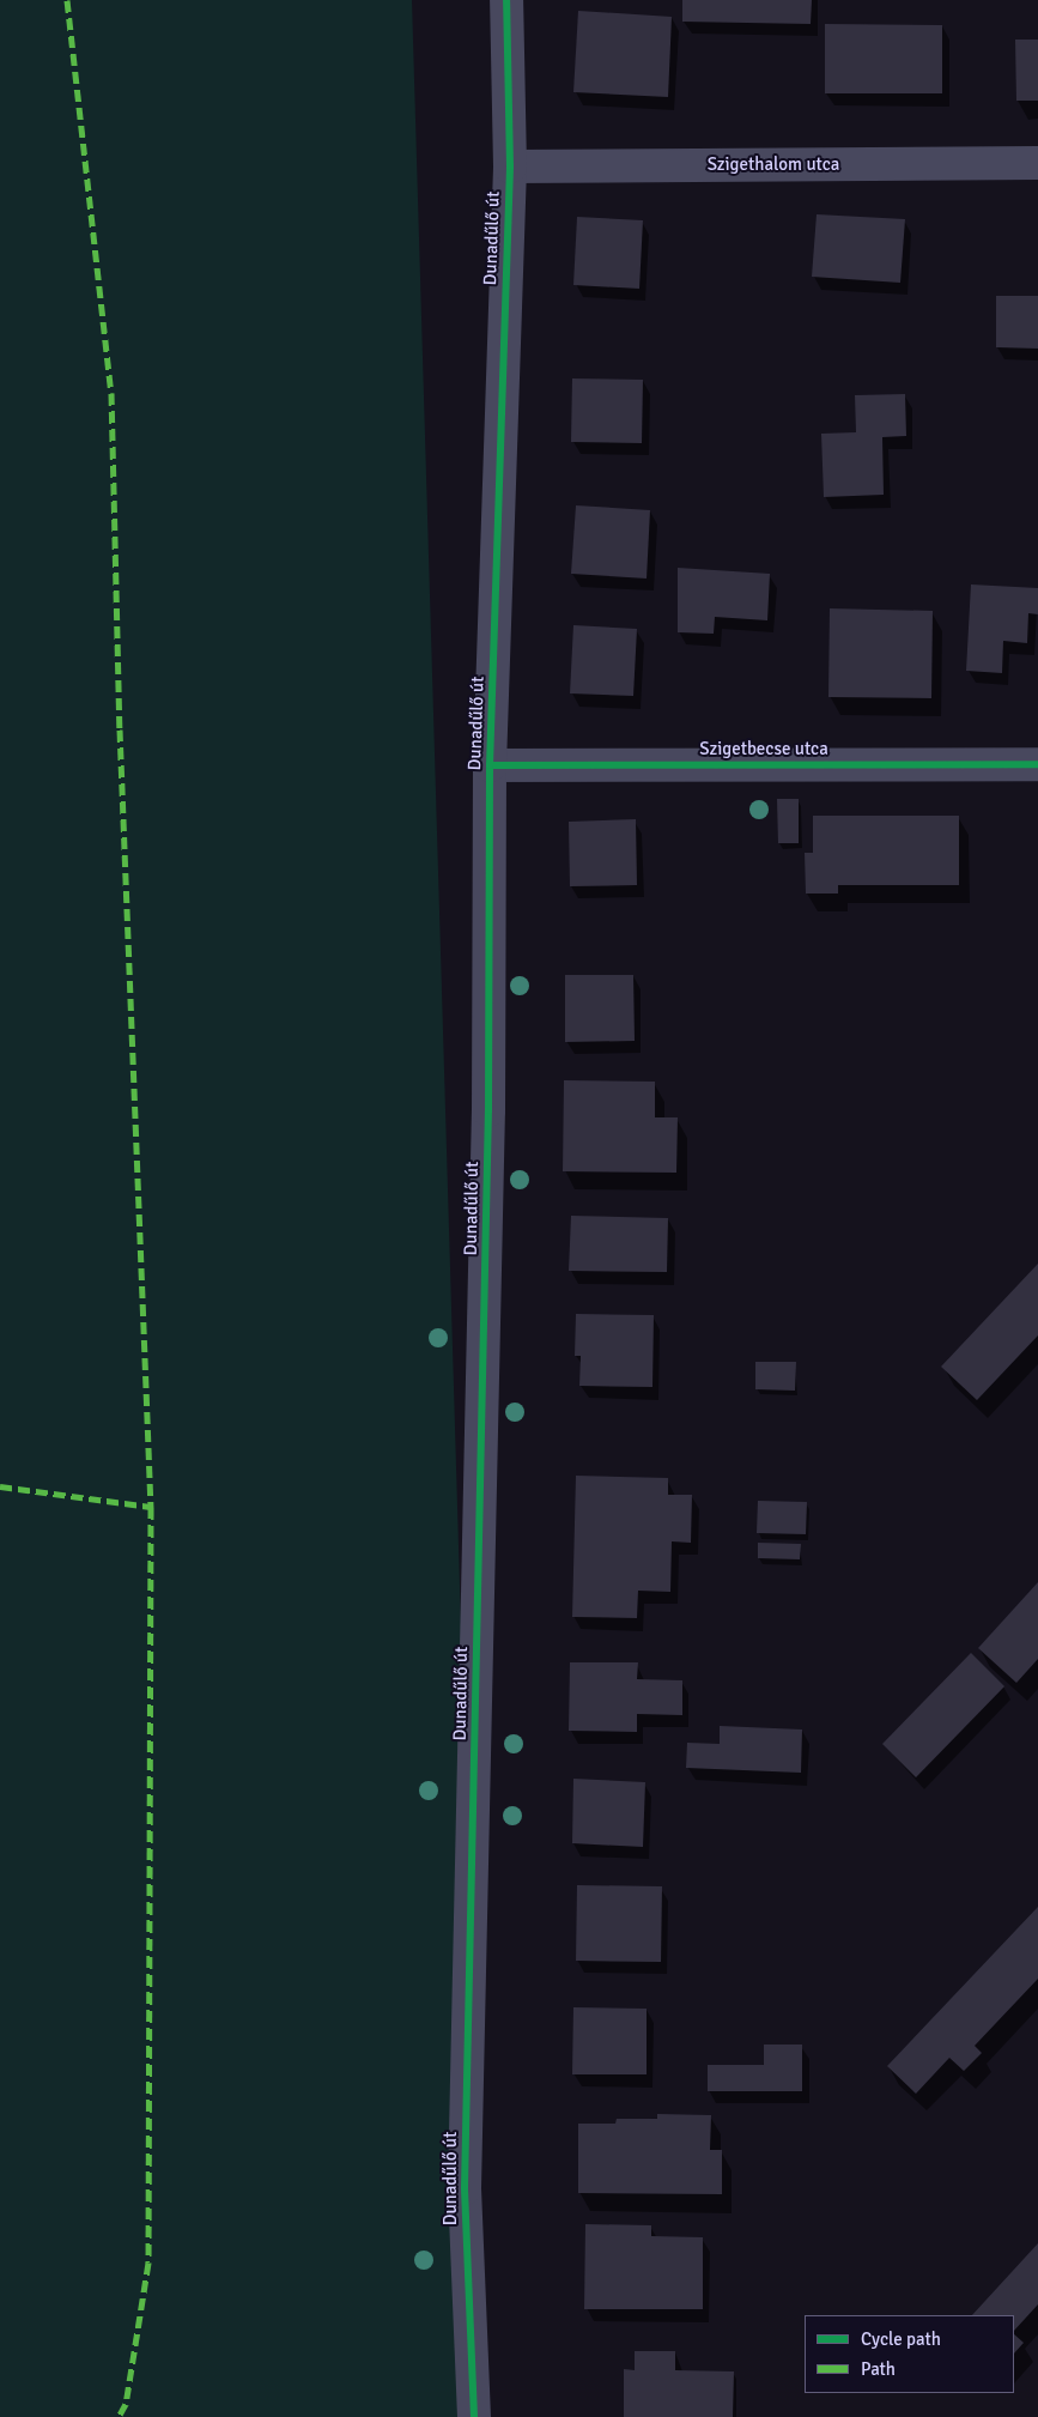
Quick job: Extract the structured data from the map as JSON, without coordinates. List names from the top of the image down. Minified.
{"streets":{"street":["Szigethalom utca","Dunadűlő út","Szigetbecse utca"]},"crossings":[["Szigethalom utca","Dunadűlő út"],["Dunadűlő út","Szigetbecse utca"]],"legend":["Cycle path","Path"]}
